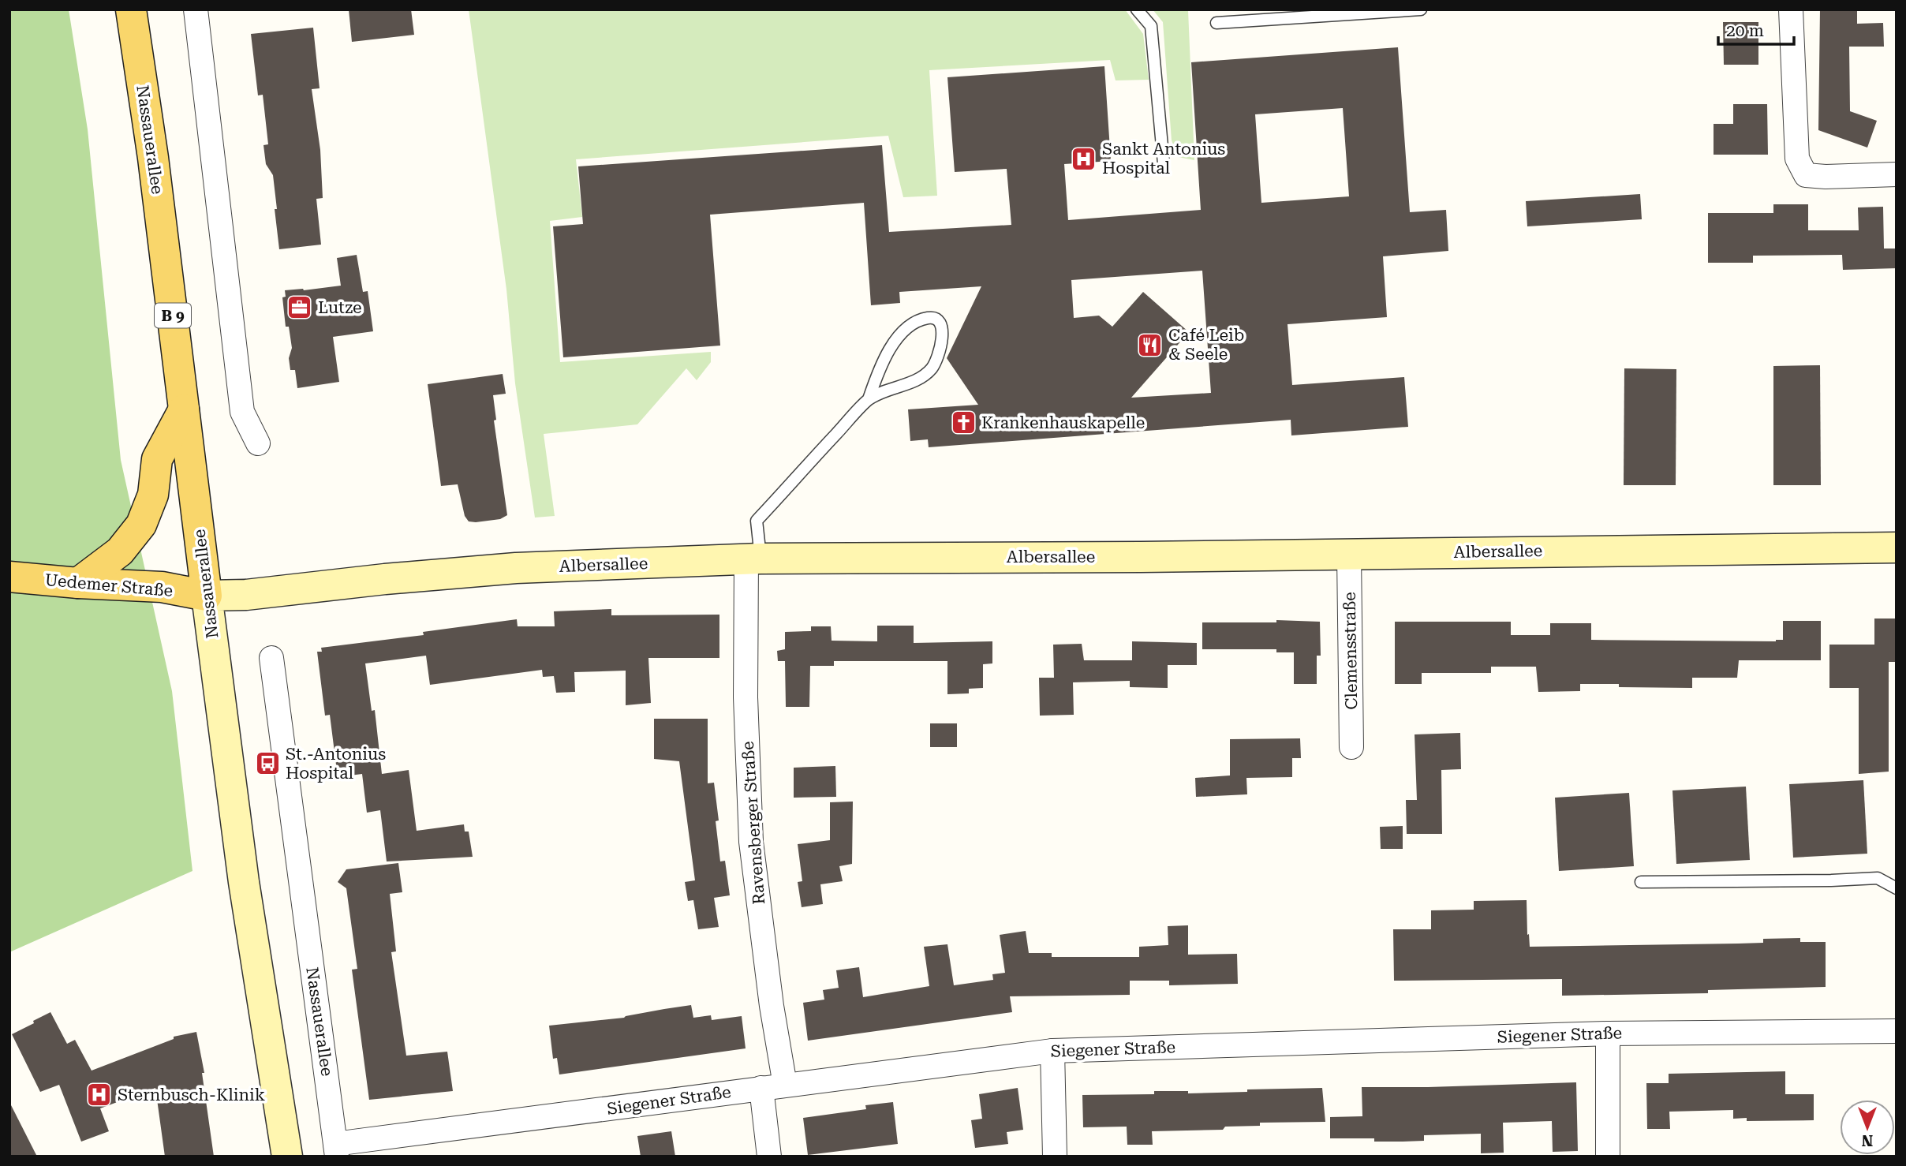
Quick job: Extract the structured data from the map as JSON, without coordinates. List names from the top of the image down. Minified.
{"streets":{"main road":["Nassauerallee","B 9","Uedemer Straße"],"street":["Albersallee","Clemensstraße","Ravensberger Straße","Siegener Straße"]},"crossings":[["Nassauerallee","Albersallee"],["Nassauerallee","Uedemer Straße"],["Nassauerallee","Siegener Straße"],["Albersallee","Uedemer Straße"],["Albersallee","Clemensstraße"],["Albersallee","Ravensberger Straße"],["Ravensberger Straße","Siegener Straße"]],"places":{"hospital":["Sankt Antonius Hospital","Sternbusch-Klinik"],"office":["Lutze"],"restaurant":["Café Leib & Seele"],"church":["Krankenhauskapelle"],"bus stop":["St.-Antonius Hospital"]},"scale_bar":"20 m","north":"bottom"}
